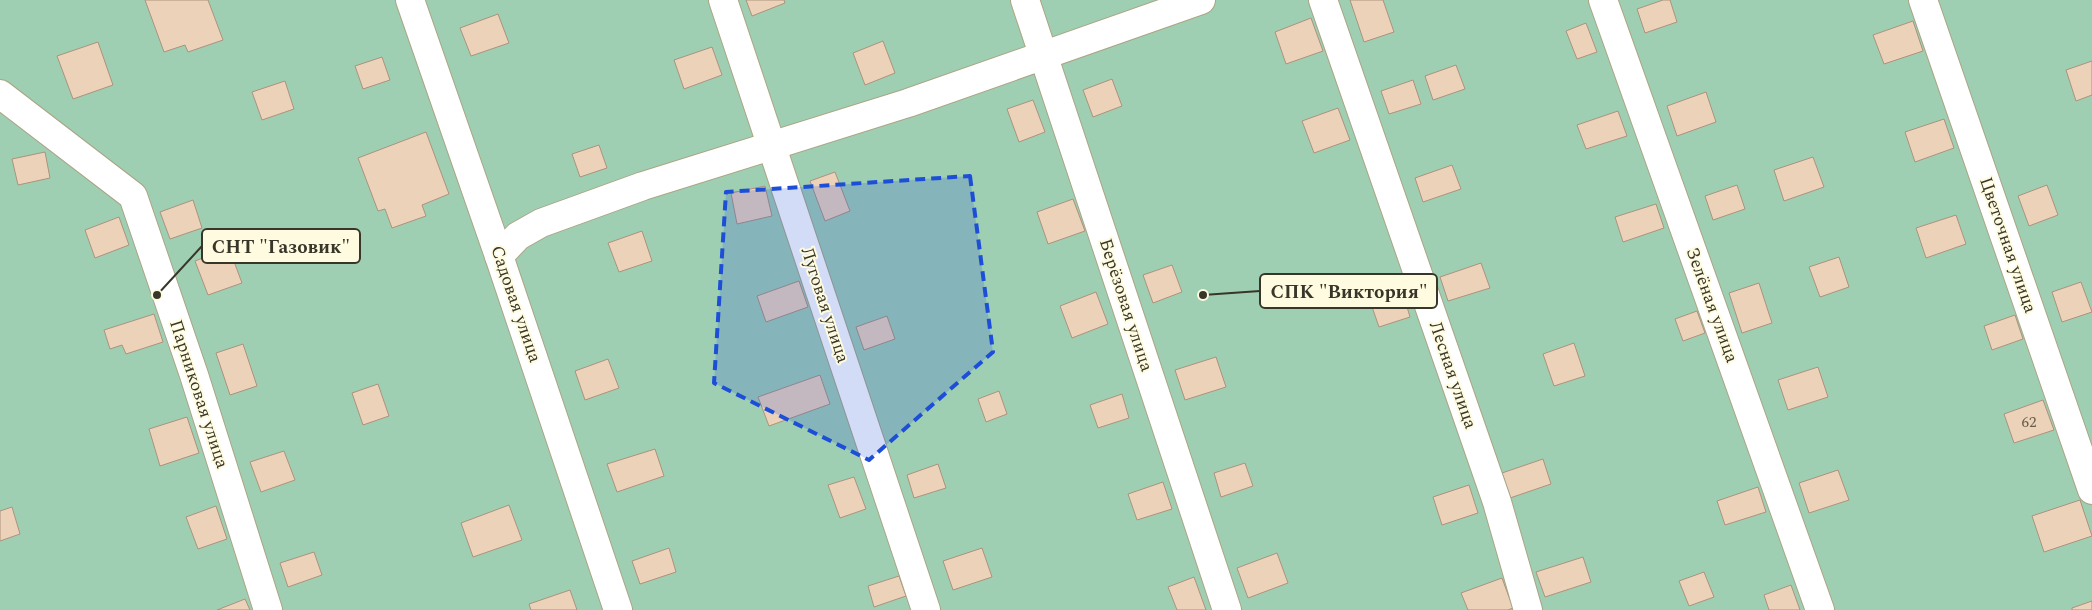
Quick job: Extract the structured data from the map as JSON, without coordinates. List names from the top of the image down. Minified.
{"streets":{"street":["Цветочная улица","Садовая улица","Луговая улица","Берёзовая улица","Зелёная улица","Лесная улица","Парниковая улица"]},"places":["СНТ \"Газовик\"","СПК \"Виктория\""],"house_numbers":["62"]}
